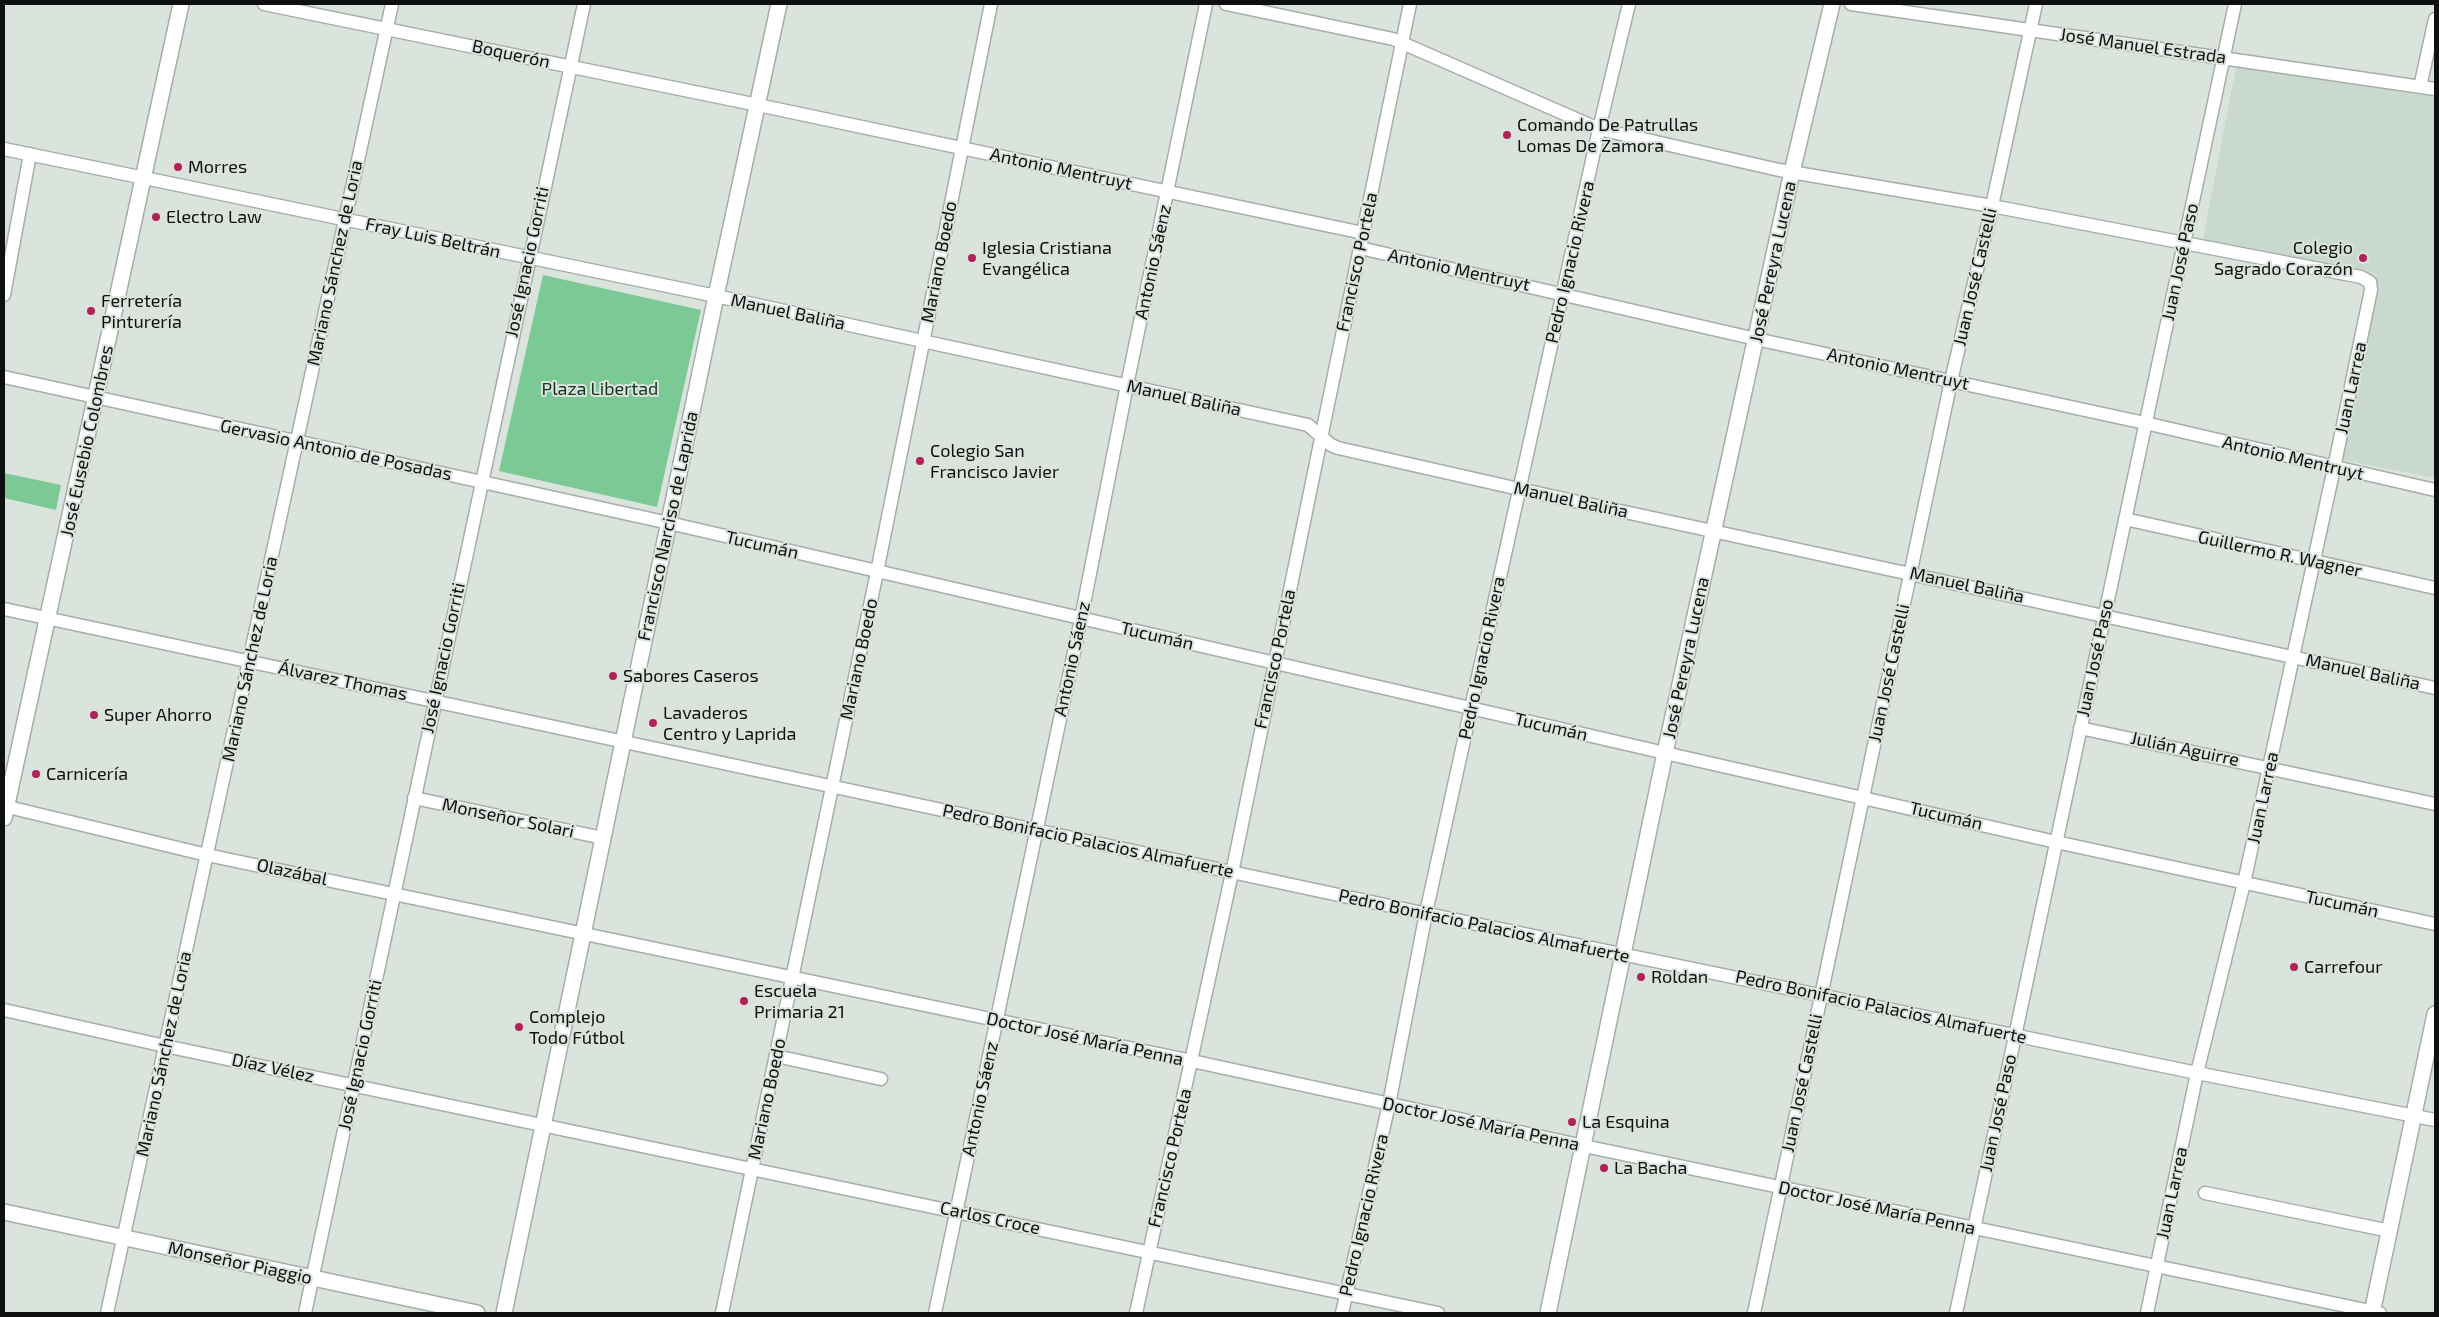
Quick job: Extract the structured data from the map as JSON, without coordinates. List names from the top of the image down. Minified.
{"streets":{"street":["José Manuel Estrada","Boquerón","Antonio Mentruyt","Fray Luis Beltrán","José Ignacio Gorriti","Mariano Boedo","Antonio Sáenz","Francisco Portela","Pedro Ignacio Rivera","José Pereyra Lucena","Juan José Paso","Mariano Sánchez de Loria","Juan José Castelli","Manuel Baliña","Juan Larrea","José Eusebio Colombres","Gervasio Antonio de Posadas","Francisco Narciso de Laprida","Tucumán","Guillermo R. Wagner","Álvarez Thomas","Julián Aguirre","Monseñor Solari","Pedro Bonifacio Palacios Almafuerte","Olazábal","Doctor José María Penna","Díaz Vélez","Carlos Croce","Monseñor Piaggio"]},"crossings":[["José Manuel Estrada","Juan José Paso"],["José Manuel Estrada","Juan José Castelli"],["Boquerón","Antonio Mentruyt"],["Boquerón","José Ignacio Gorriti"],["Boquerón","Mariano Sánchez de Loria"],["Boquerón","Francisco Narciso de Laprida"],["Antonio Mentruyt","Mariano Boedo"],["Antonio Mentruyt","Antonio Sáenz"],["Antonio Mentruyt","Francisco Portela"],["Antonio Mentruyt","Pedro Ignacio Rivera"],["Antonio Mentruyt","José Pereyra Lucena"],["Antonio Mentruyt","Juan José Paso"],["Antonio Mentruyt","Juan José Castelli"],["Antonio Mentruyt","Juan Larrea"],["Antonio Mentruyt","Francisco Narciso de Laprida"],["Fray Luis Beltrán","José Ignacio Gorriti"],["Fray Luis Beltrán","Mariano Sánchez de Loria"],["Fray Luis Beltrán","Manuel Baliña"],["Fray Luis Beltrán","José Eusebio Colombres"],["Fray Luis Beltrán","Francisco Narciso de Laprida"],["José Ignacio Gorriti","Gervasio Antonio de Posadas"],["José Ignacio Gorriti","Álvarez Thomas"],["José Ignacio Gorriti","Monseñor Solari"],["José Ignacio Gorriti","Olazábal"],["José Ignacio Gorriti","Díaz Vélez"],["José Ignacio Gorriti","Monseñor Piaggio"],["Mariano Boedo","Manuel Baliña"],["Mariano Boedo","Tucumán"],["Mariano Boedo","Pedro Bonifacio Palacios Almafuerte"],["Mariano Boedo","Doctor José María Penna"],["Mariano Boedo","Carlos Croce"],["Antonio Sáenz","Manuel Baliña"],["Antonio Sáenz","Tucumán"],["Antonio Sáenz","Pedro Bonifacio Palacios Almafuerte"],["Antonio Sáenz","Doctor José María Penna"],["Antonio Sáenz","Carlos Croce"],["Francisco Portela","Manuel Baliña"],["Francisco Portela","Tucumán"],["Francisco Portela","Pedro Bonifacio Palacios Almafuerte"],["Francisco Portela","Doctor José María Penna"],["Francisco Portela","Carlos Croce"],["Pedro Ignacio Rivera","Manuel Baliña"],["Pedro Ignacio Rivera","Tucumán"],["Pedro Ignacio Rivera","Pedro Bonifacio Palacios Almafuerte"],["Pedro Ignacio Rivera","Doctor José María Penna"],["Pedro Ignacio Rivera","Carlos Croce"],["José Pereyra Lucena","Manuel Baliña"],["José Pereyra Lucena","Tucumán"],["José Pereyra Lucena","Pedro Bonifacio Palacios Almafuerte"],["José Pereyra Lucena","Doctor José María Penna"],["Juan José Paso","Manuel Baliña"],["Juan José Paso","Juan Larrea"],["Juan José Paso","Tucumán"],["Juan José Paso","Guillermo R. Wagner"],["Juan José Paso","Julián Aguirre"],["Juan José Paso","Pedro Bonifacio Palacios Almafuerte"],["Juan José Paso","Doctor José María Penna"],["Mariano Sánchez de Loria","Gervasio Antonio de Posadas"],["Mariano Sánchez de Loria","Álvarez Thomas"],["Mariano Sánchez de Loria","Olazábal"],["Mariano Sánchez de Loria","Díaz Vélez"],["Mariano Sánchez de Loria","Monseñor Piaggio"],["Juan José Castelli","Manuel Baliña"],["Juan José Castelli","Tucumán"],["Juan José Castelli","Pedro Bonifacio Palacios Almafuerte"],["Juan José Castelli","Doctor José María Penna"],["Manuel Baliña","Juan Larrea"],["Manuel Baliña","Francisco Narciso de Laprida"],["Juan Larrea","Tucumán"],["Juan Larrea","Guillermo R. Wagner"],["Juan Larrea","Julián Aguirre"],["Juan Larrea","Pedro Bonifacio Palacios Almafuerte"],["Juan Larrea","Doctor José María Penna"],["José Eusebio Colombres","Gervasio Antonio de Posadas"],["José Eusebio Colombres","Álvarez Thomas"],["José Eusebio Colombres","Olazábal"],["Gervasio Antonio de Posadas","Francisco Narciso de Laprida"],["Gervasio Antonio de Posadas","Tucumán"],["Francisco Narciso de Laprida","Tucumán"],["Francisco Narciso de Laprida","Álvarez Thomas"],["Francisco Narciso de Laprida","Monseñor Solari"],["Francisco Narciso de Laprida","Pedro Bonifacio Palacios Almafuerte"],["Francisco Narciso de Laprida","Olazábal"],["Francisco Narciso de Laprida","Doctor José María Penna"],["Francisco Narciso de Laprida","Díaz Vélez"],["Francisco Narciso de Laprida","Carlos Croce"],["Álvarez Thomas","Pedro Bonifacio Palacios Almafuerte"],["Olazábal","Doctor José María Penna"],["Díaz Vélez","Carlos Croce"]],"parks":["Plaza Libertad"],"places":["Comando De Patrullas Lomas De Zamora","Morres","Electro Law","Iglesia Cristiana Evangélica","Colegio Sagrado Corazón","Ferretería Pinturería","Colegio San Francisco Javier","Sabores Caseros","Super Ahorro","Lavaderos Centro y Laprida","Carnicería","Carrefour","Roldan","Escuela Primaria 21","Complejo Todo Fútbol","La Esquina","La Bacha"]}
